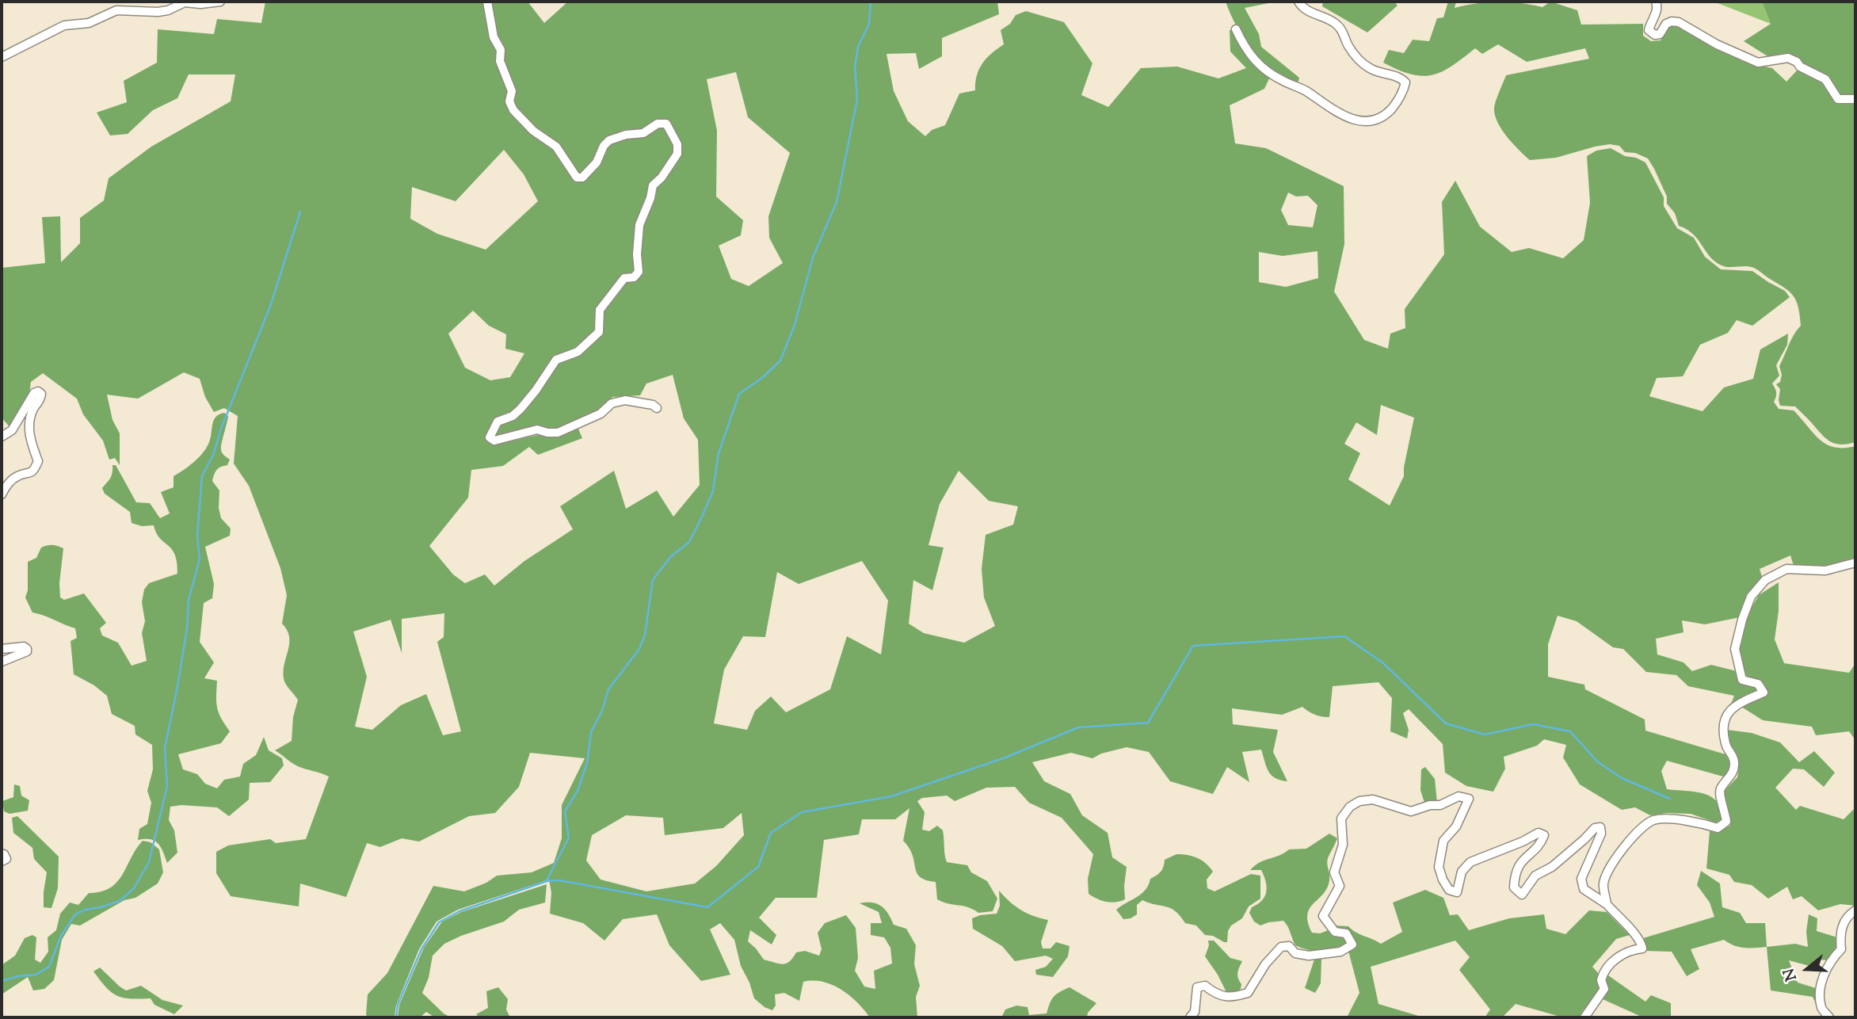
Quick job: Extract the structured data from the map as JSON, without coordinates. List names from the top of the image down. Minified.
{"north":"left"}
